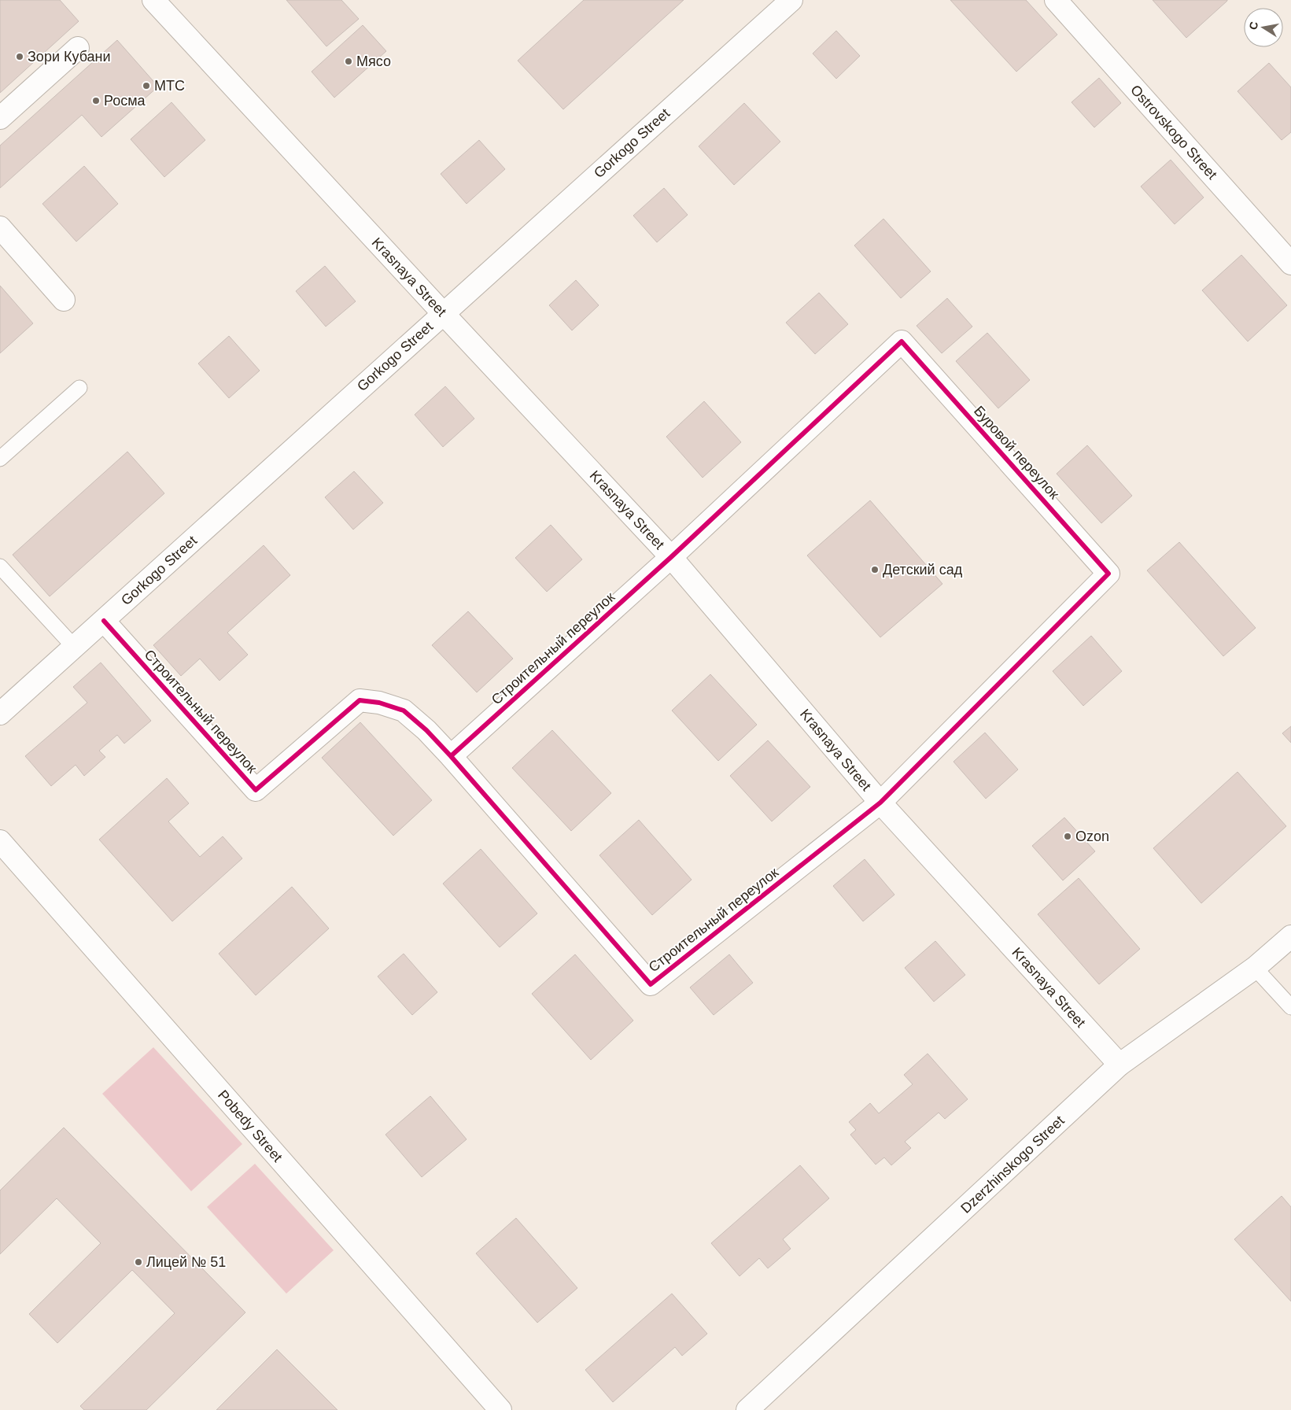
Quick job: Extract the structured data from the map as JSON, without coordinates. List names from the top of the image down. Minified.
{"streets":{"street":["Ostrovskogo Street","Gorkogo Street","Krasnaya Street","Буровой переулок","Строительный переулок","Pobedy Street","Dzerzhinskogo Street"]},"crossings":[["Gorkogo Street","Krasnaya Street"],["Gorkogo Street","Строительный переулок"],["Krasnaya Street","Буровой переулок"],["Krasnaya Street","Строительный переулок"],["Krasnaya Street","Dzerzhinskogo Street"],["Буровой переулок","Строительный переулок"]],"places":["Зори Кубани","Мясо","МТС","Росма","Детский сад","Ozon","Лицей № 51"],"north":"left"}
